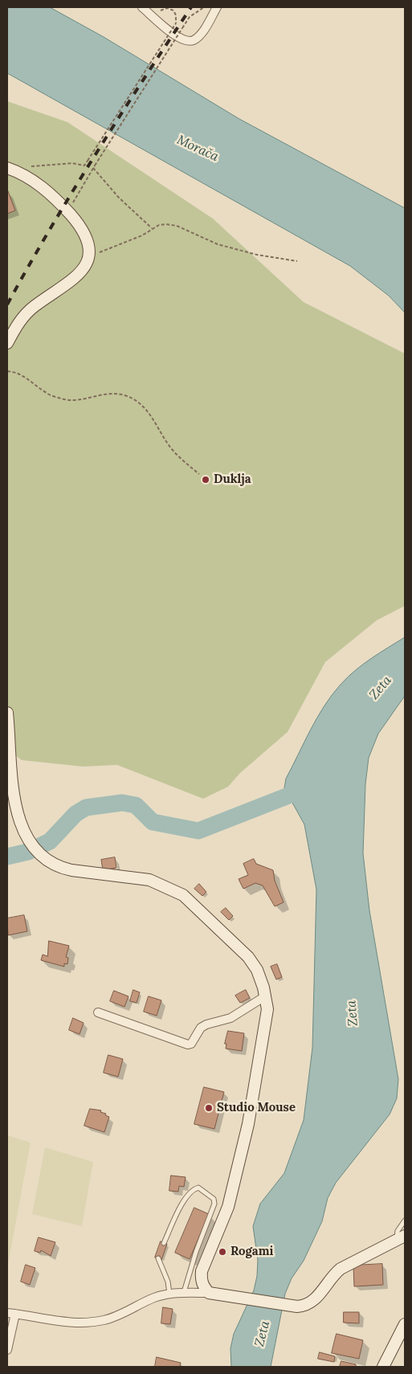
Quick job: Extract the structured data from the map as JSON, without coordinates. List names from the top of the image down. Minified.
{"water":["Morača","Zeta"],"places":["Duklja","Studio Mouse","Rogami"]}
